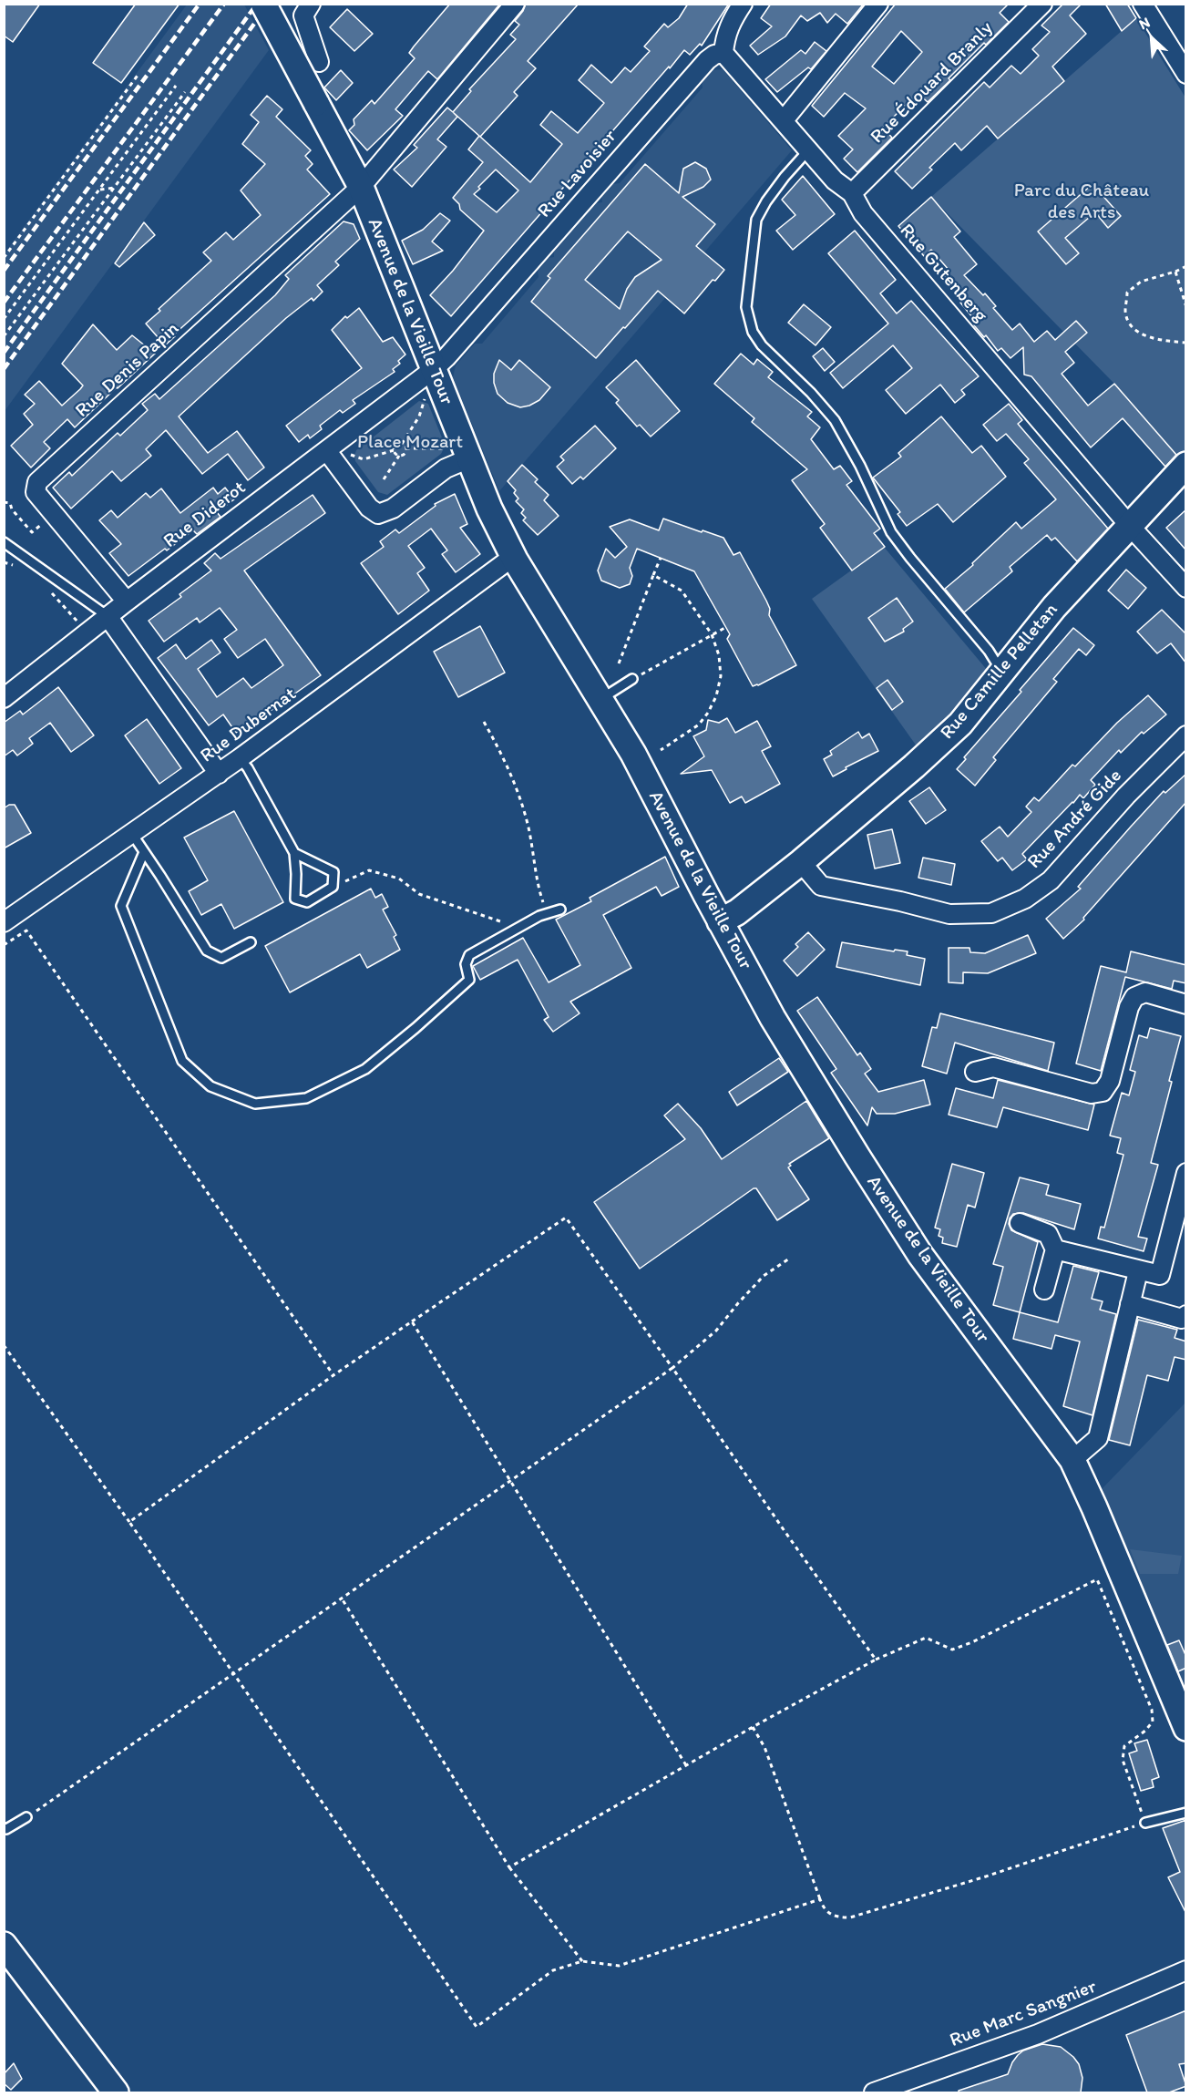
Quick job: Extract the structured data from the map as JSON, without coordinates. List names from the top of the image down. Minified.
{"streets":{"street":["Rue Édouard Branly","Rue Lavoisier","Rue Gutenberg","Avenue de la Vieille Tour","Rue Denis Papin","Rue Diderot","Rue Camille Pelletan","Rue Dubernat","Rue André Gide","Rue Marc Sangnier"]},"crossings":[["Rue Édouard Branly","Rue Gutenberg"],["Rue Lavoisier","Rue Gutenberg"],["Rue Lavoisier","Avenue de la Vieille Tour"],["Rue Lavoisier","Rue Diderot"],["Rue Gutenberg","Rue Camille Pelletan"],["Avenue de la Vieille Tour","Rue Denis Papin"],["Avenue de la Vieille Tour","Rue Diderot"],["Avenue de la Vieille Tour","Rue Camille Pelletan"],["Avenue de la Vieille Tour","Rue Dubernat"],["Rue Denis Papin","Rue Diderot"],["Rue Camille Pelletan","Rue André Gide"]],"parks":["Parc du Château des Arts","Place Mozart"],"north":"top left"}
